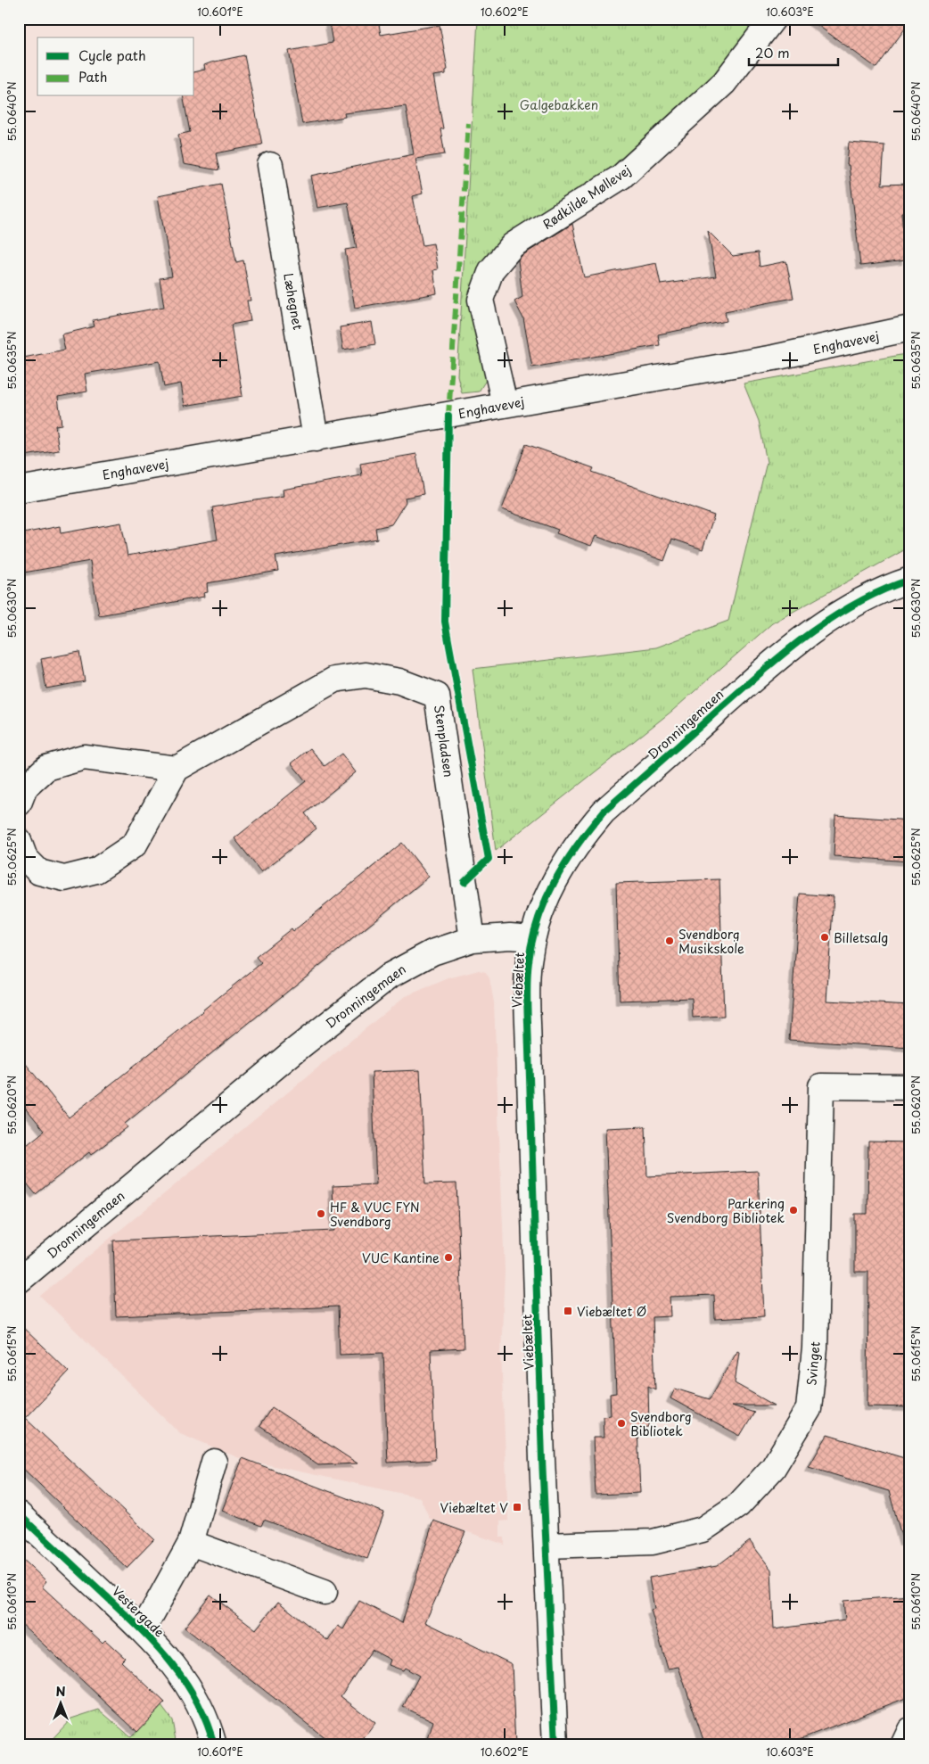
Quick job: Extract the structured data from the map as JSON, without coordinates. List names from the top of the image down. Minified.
{"streets":{"street":["Rødkilde Møllevej","Læhegnet","Enghavevej","Dronningemaen","Stenpladsen","Viebæltet","Svinget","Vestergade"]},"crossings":[["Rødkilde Møllevej","Enghavevej"],["Læhegnet","Enghavevej"],["Dronningemaen","Stenpladsen"],["Dronningemaen","Viebæltet"],["Viebæltet","Svinget"]],"parks":["Galgebakken"],"places":{"other":["Billetsalg","Svendborg Musikskole","Parkering Svendborg Bibliotek","HF & VUC FYN Svendborg","VUC Kantine","Svendborg Bibliotek"],"transit":["Viebæltet Ø","Viebæltet V"]},"legend":["Cycle path","Path"],"scale_bar":"20 m","north":"top","coordinates":["10.601°E","10.602°E","10.603°E","55.0640°N","55.0635°N","55.0630°N","55.0625°N","55.0620°N","55.0615°N","55.0610°N"]}
